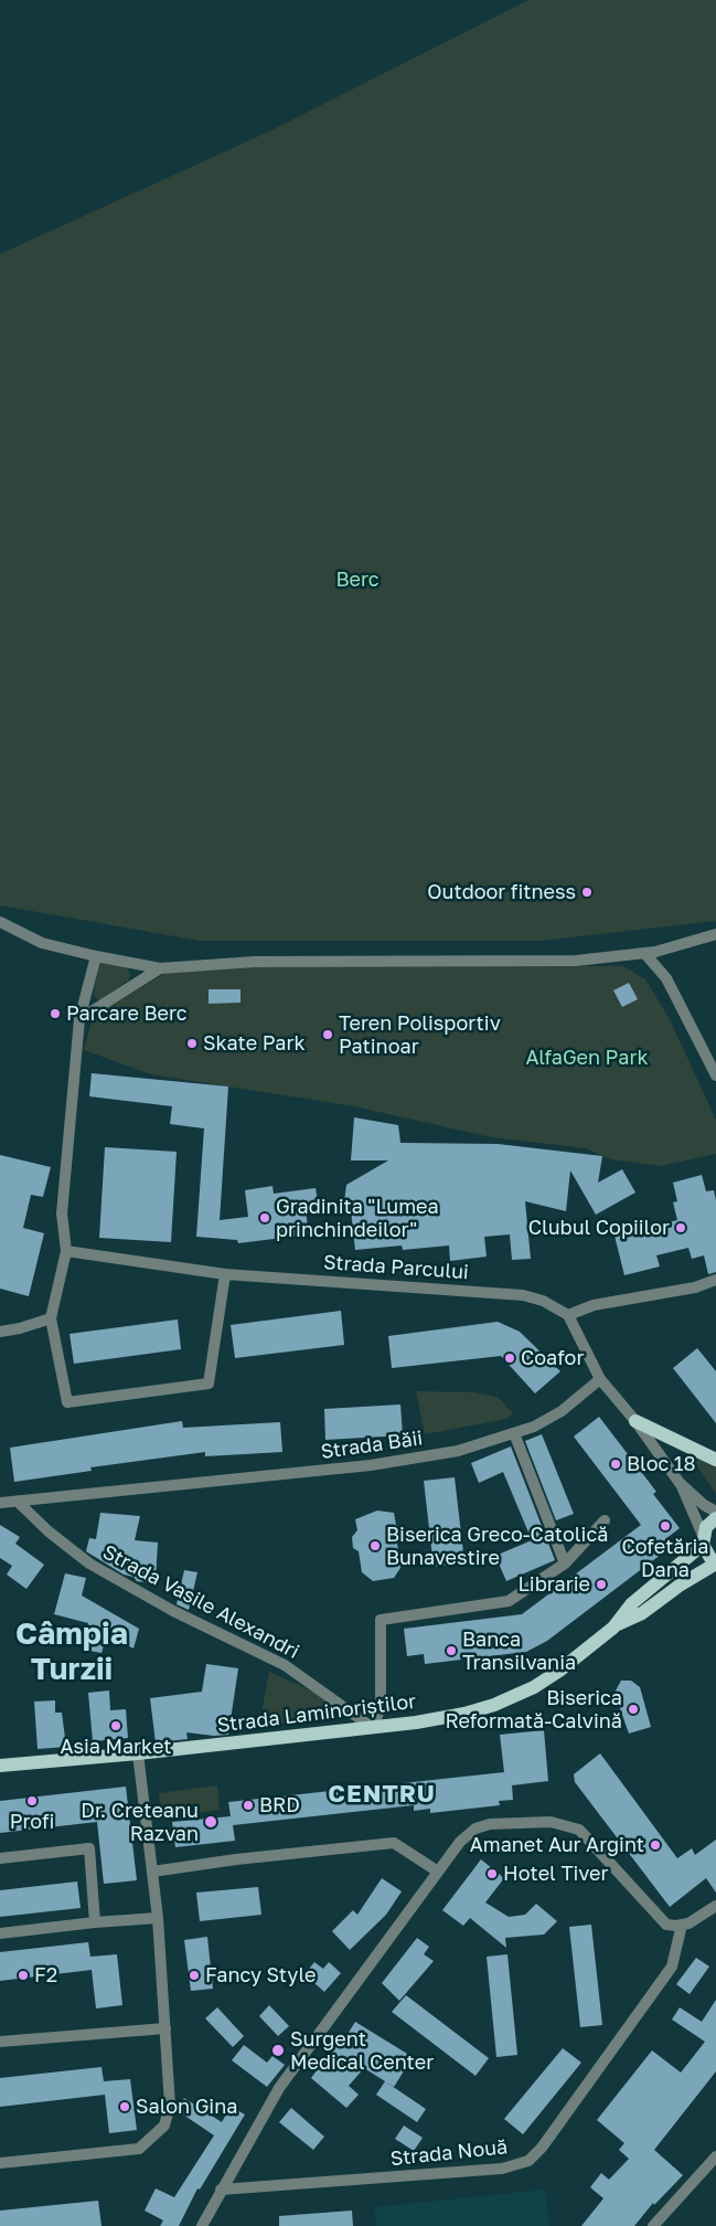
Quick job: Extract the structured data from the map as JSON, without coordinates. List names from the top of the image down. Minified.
{"streets":{"main road":["Strada Laminoriștilor"],"street":["Strada Parcului","Strada Băii","Strada Vasile Alexandri","Strada Nouă"]},"crossings":[["Strada Băii","Strada Vasile Alexandri"],["Strada Vasile Alexandri","Strada Laminoriștilor"]],"districts":["Câmpia Turzii","CENTRU"],"parks":["Berc","AlfaGen Park"],"places":["Outdoor fitness","Parcare Berc","Teren Polisportiv Patinoar","Skate Park","Gradinita \"Lumea princhindeilor\"","Clubul Copiilor","Coafor","Bloc 18","Cofetăria Dana","Biserica Greco-Catolică Bunavestire","Librarie","Banca Transilvania","Biserica Reformată-Calvină","Asia Market","Profi","BRD","Dr. Creteanu Razvan","Amanet Aur Argint","Hotel Tiver","F2","Fancy Style","Surgent Medical Center","Salon Gina"]}
